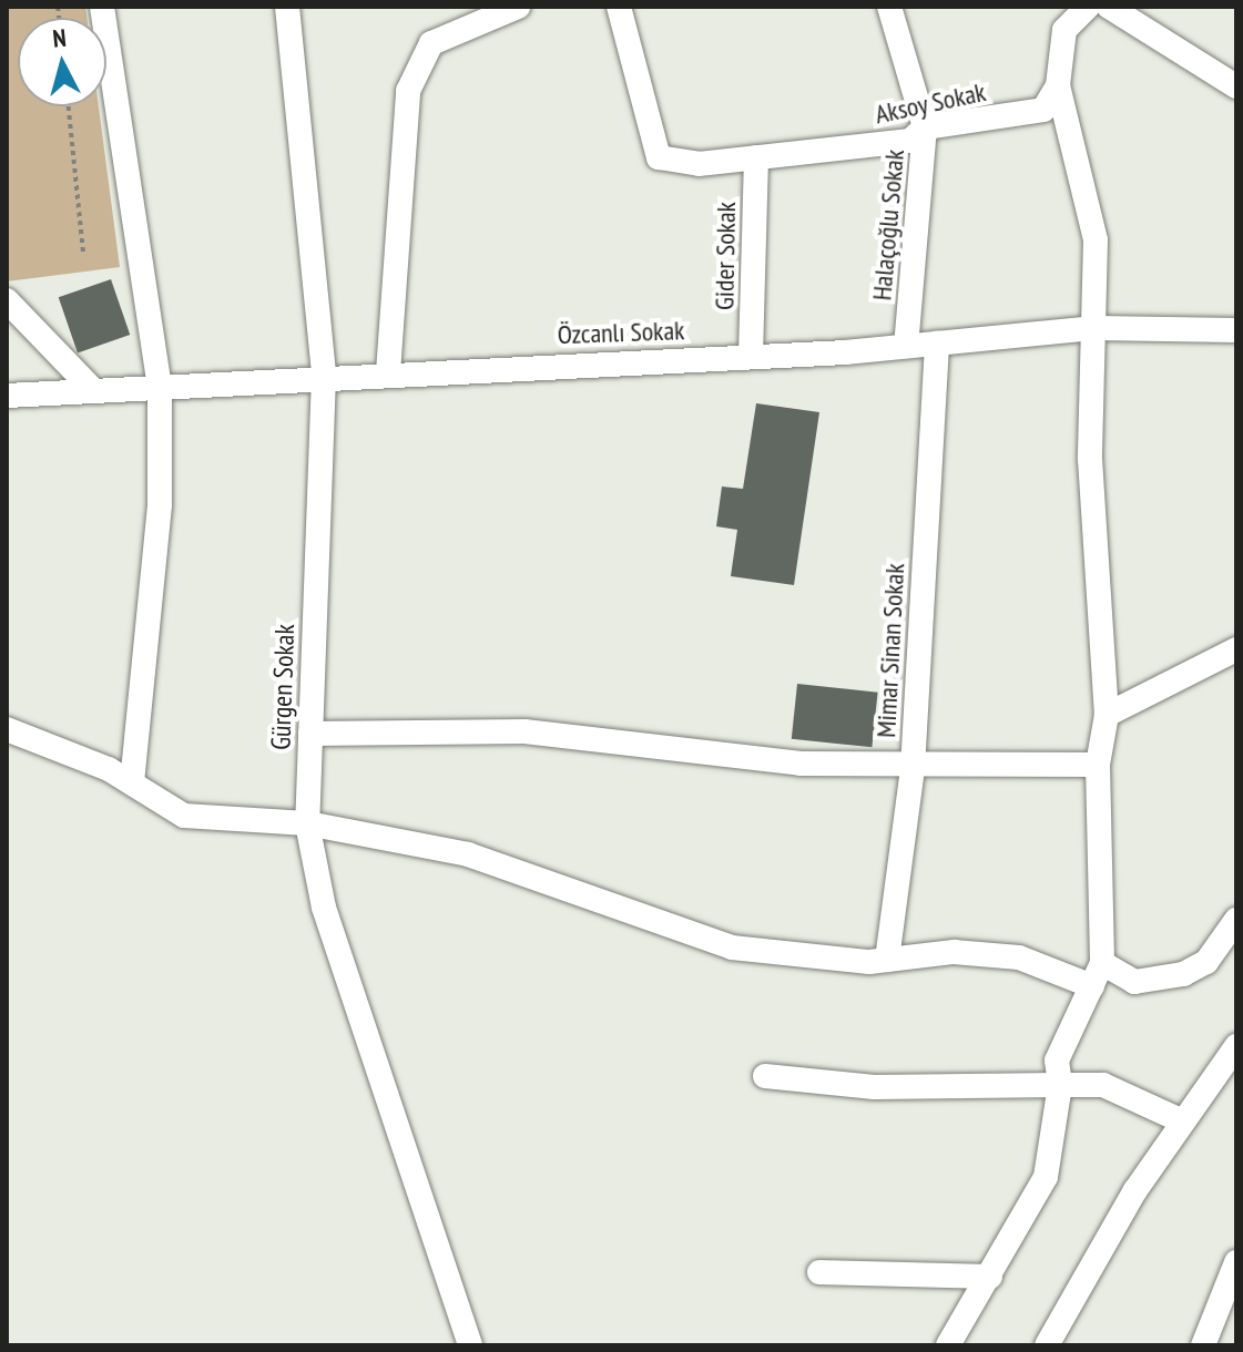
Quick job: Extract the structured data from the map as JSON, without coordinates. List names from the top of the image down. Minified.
{"streets":{"street":["Aksoy Sokak","Halaçoğlu Sokak","Gider Sokak","Özcanlı Sokak","Mimar Sinan Sokak","Gürgen Sokak"]},"crossings":[["Aksoy Sokak","Halaçoğlu Sokak"],["Aksoy Sokak","Gider Sokak"],["Halaçoğlu Sokak","Özcanlı Sokak"],["Gider Sokak","Özcanlı Sokak"],["Özcanlı Sokak","Mimar Sinan Sokak"],["Özcanlı Sokak","Gürgen Sokak"]],"north":"top"}
